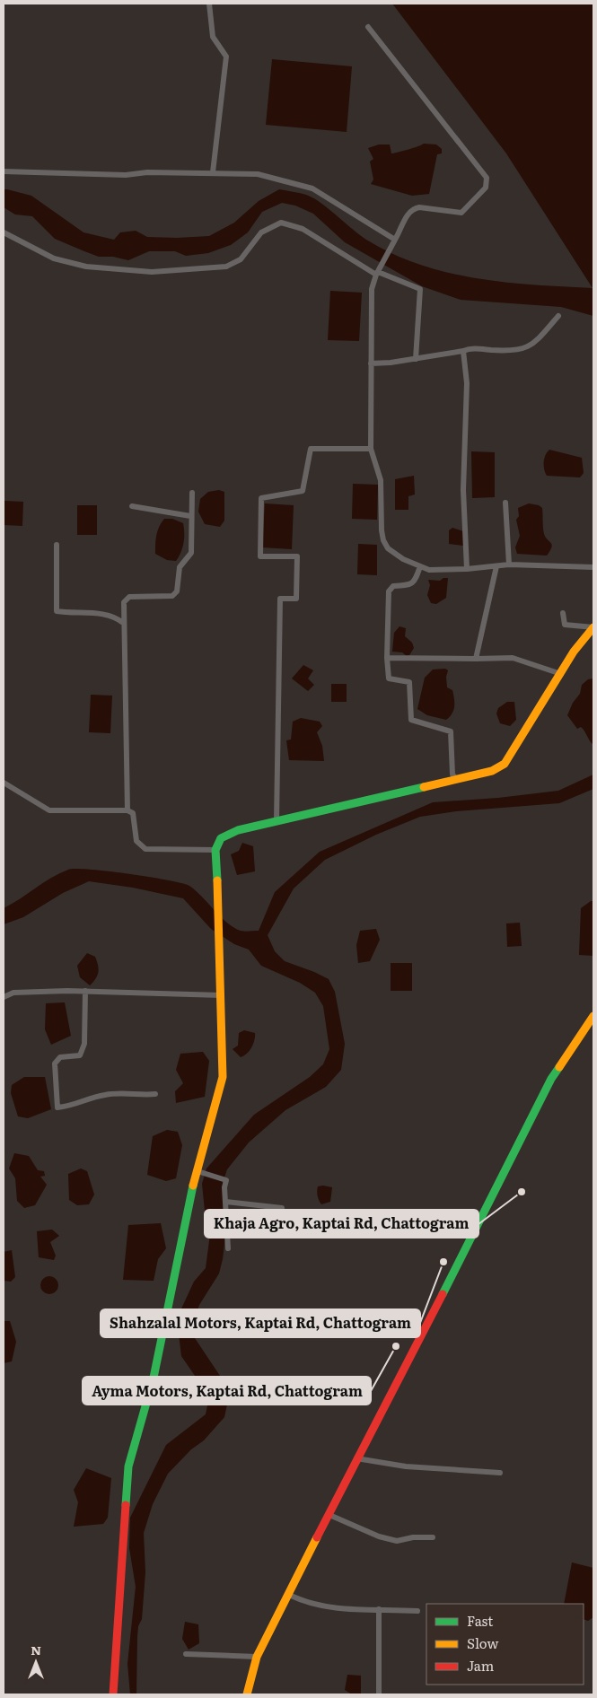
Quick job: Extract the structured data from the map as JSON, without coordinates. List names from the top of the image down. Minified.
{"places":["Khaja Agro, Kaptai Rd, Chattogram","Shahzalal Motors, Kaptai Rd, Chattogram","Ayma Motors, Kaptai Rd, Chattogram"],"legend":["Fast","Slow","Jam"],"north":"top"}
